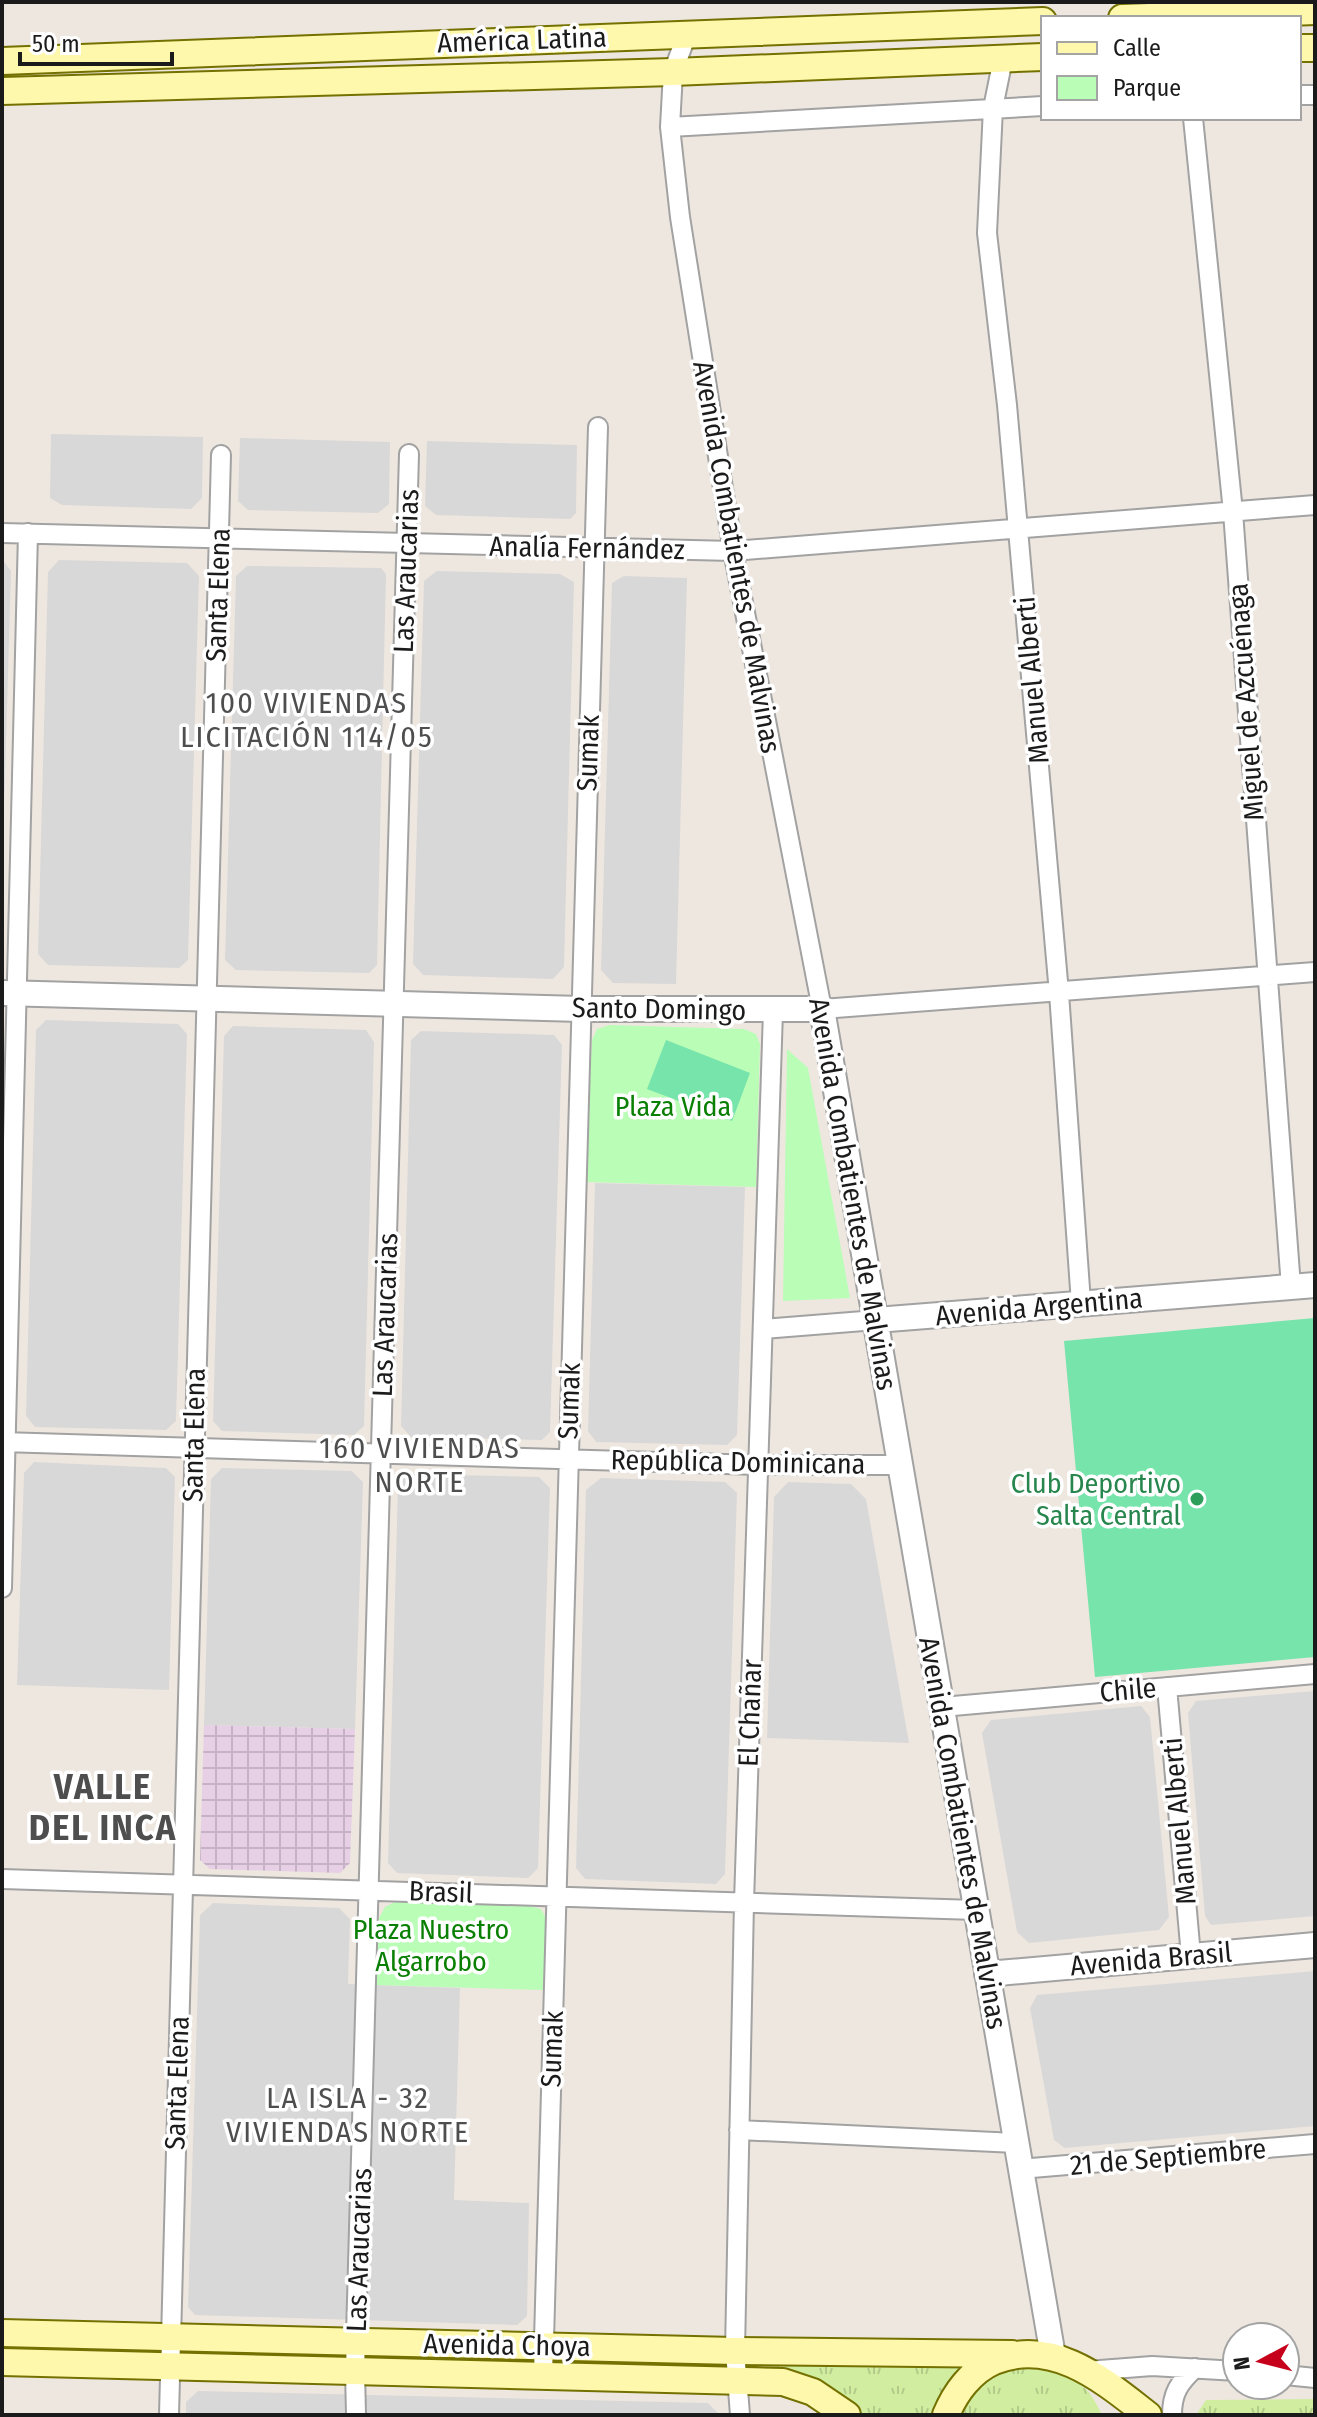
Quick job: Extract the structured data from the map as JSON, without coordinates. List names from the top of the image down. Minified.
{"streets":{"main road":["América Latina","Avenida Choya"],"street":["Analía Fernández","Avenida Combatientes de Malvinas","Las Araucarias","Santa Elena","Manuel Alberti","Miguel de Azcuénaga","Sumak","Santo Domingo","Avenida Argentina","República Dominicana","Chile","El Chañar","Brasil","Avenida Brasil","21 de Septiembre"]},"crossings":[["América Latina","Avenida Combatientes de Malvinas"],["América Latina","Manuel Alberti"],["Analía Fernández","Avenida Combatientes de Malvinas"],["Analía Fernández","Las Araucarias"],["Analía Fernández","Santa Elena"],["Analía Fernández","Manuel Alberti"],["Analía Fernández","Miguel de Azcuénaga"],["Analía Fernández","Sumak"],["Avenida Combatientes de Malvinas","Santo Domingo"],["Avenida Combatientes de Malvinas","Avenida Argentina"],["Avenida Combatientes de Malvinas","República Dominicana"],["Avenida Combatientes de Malvinas","Chile"],["Avenida Combatientes de Malvinas","Brasil"],["Avenida Combatientes de Malvinas","Avenida Brasil"],["Avenida Combatientes de Malvinas","21 de Septiembre"],["Avenida Combatientes de Malvinas","Avenida Choya"],["Las Araucarias","Santo Domingo"],["Las Araucarias","República Dominicana"],["Las Araucarias","Brasil"],["Las Araucarias","Avenida Choya"],["Santa Elena","Santo Domingo"],["Santa Elena","República Dominicana"],["Santa Elena","Brasil"],["Santa Elena","Avenida Choya"],["Manuel Alberti","Santo Domingo"],["Manuel Alberti","Avenida Argentina"],["Manuel Alberti","Chile"],["Manuel Alberti","Avenida Brasil"],["Miguel de Azcuénaga","Santo Domingo"],["Miguel de Azcuénaga","Avenida Argentina"],["Sumak","Santo Domingo"],["Sumak","República Dominicana"],["Sumak","Brasil"],["Sumak","Avenida Choya"],["Santo Domingo","El Chañar"],["Avenida Argentina","El Chañar"],["República Dominicana","El Chañar"],["El Chañar","Brasil"],["El Chañar","Avenida Choya"]],"districts":["100 VIVIENDAS LICITACIÓN 114/05","160 VIVIENDAS NORTE","VALLE DEL INCA","LA ISLA - 32 VIVIENDAS NORTE"],"parks":["Plaza Vida","Plaza Nuestro Algarrobo"],"places":["Club Deportivo Salta Central"],"legend":["Calle","Parque"],"scale_bar":"50 m","north":"left"}
